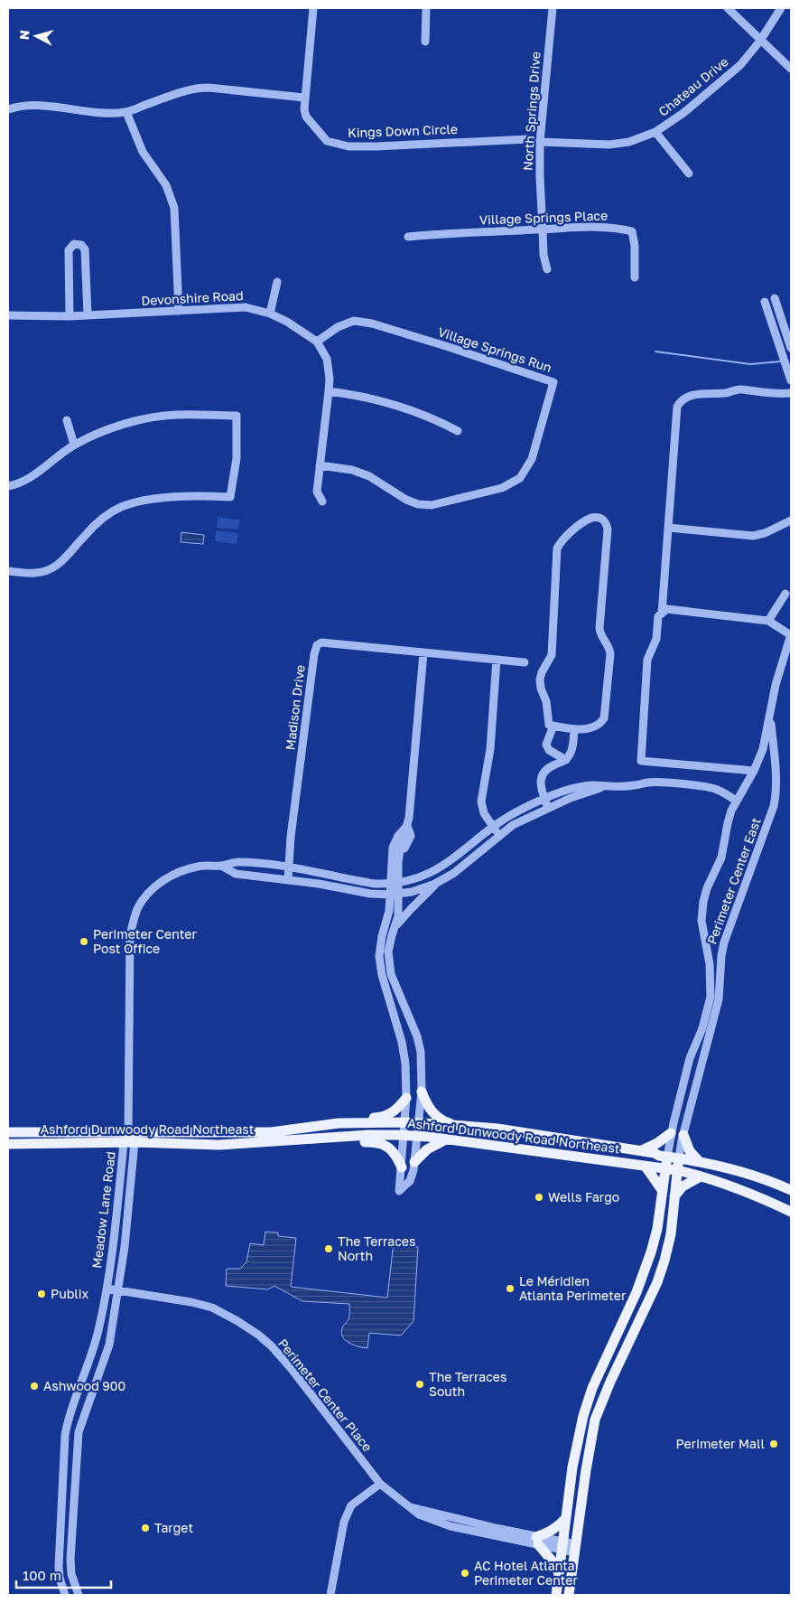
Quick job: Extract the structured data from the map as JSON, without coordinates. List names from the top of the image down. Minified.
{"streets":{"main road":["Ashford Dunwoody Road Northeast"],"street":["Chateau Drive","North Springs Drive","Kings Down Circle","Village Springs Place","Devonshire Road","Village Springs Run","Madison Drive","Perimeter Center East","Meadow Lane Road","Perimeter Center Place"]},"crossings":[["Chateau Drive","North Springs Drive"],["Chateau Drive","Kings Down Circle"],["North Springs Drive","Kings Down Circle"],["North Springs Drive","Village Springs Place"],["Devonshire Road","Village Springs Run"],["Perimeter Center East","Ashford Dunwoody Road Northeast"],["Ashford Dunwoody Road Northeast","Meadow Lane Road"],["Meadow Lane Road","Perimeter Center Place"]],"places":["Perimeter Center Post Office","Wells Fargo","The Terraces North","Le Méridien Atlanta Perimeter","Publix","The Terraces South","Ashwood 900","Perimeter Mall","Target","AC Hotel Atlanta Perimeter Center"],"scale_bar":"100 m","north":"left"}
